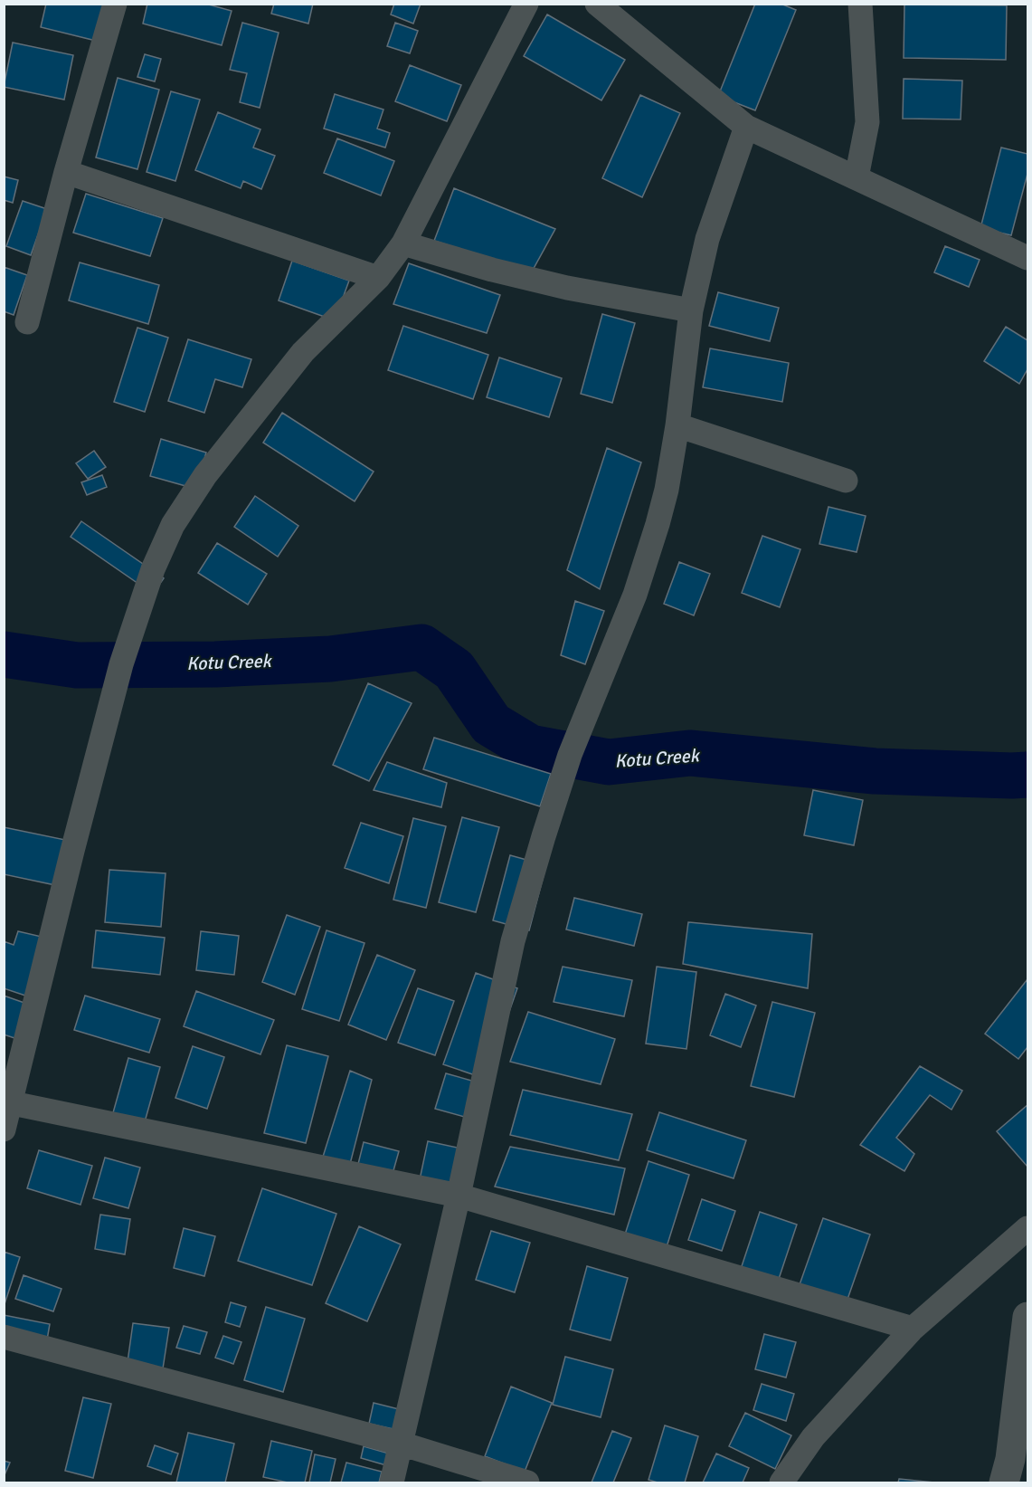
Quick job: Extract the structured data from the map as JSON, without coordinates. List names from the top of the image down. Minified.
{"water":["Kotu Creek"]}
